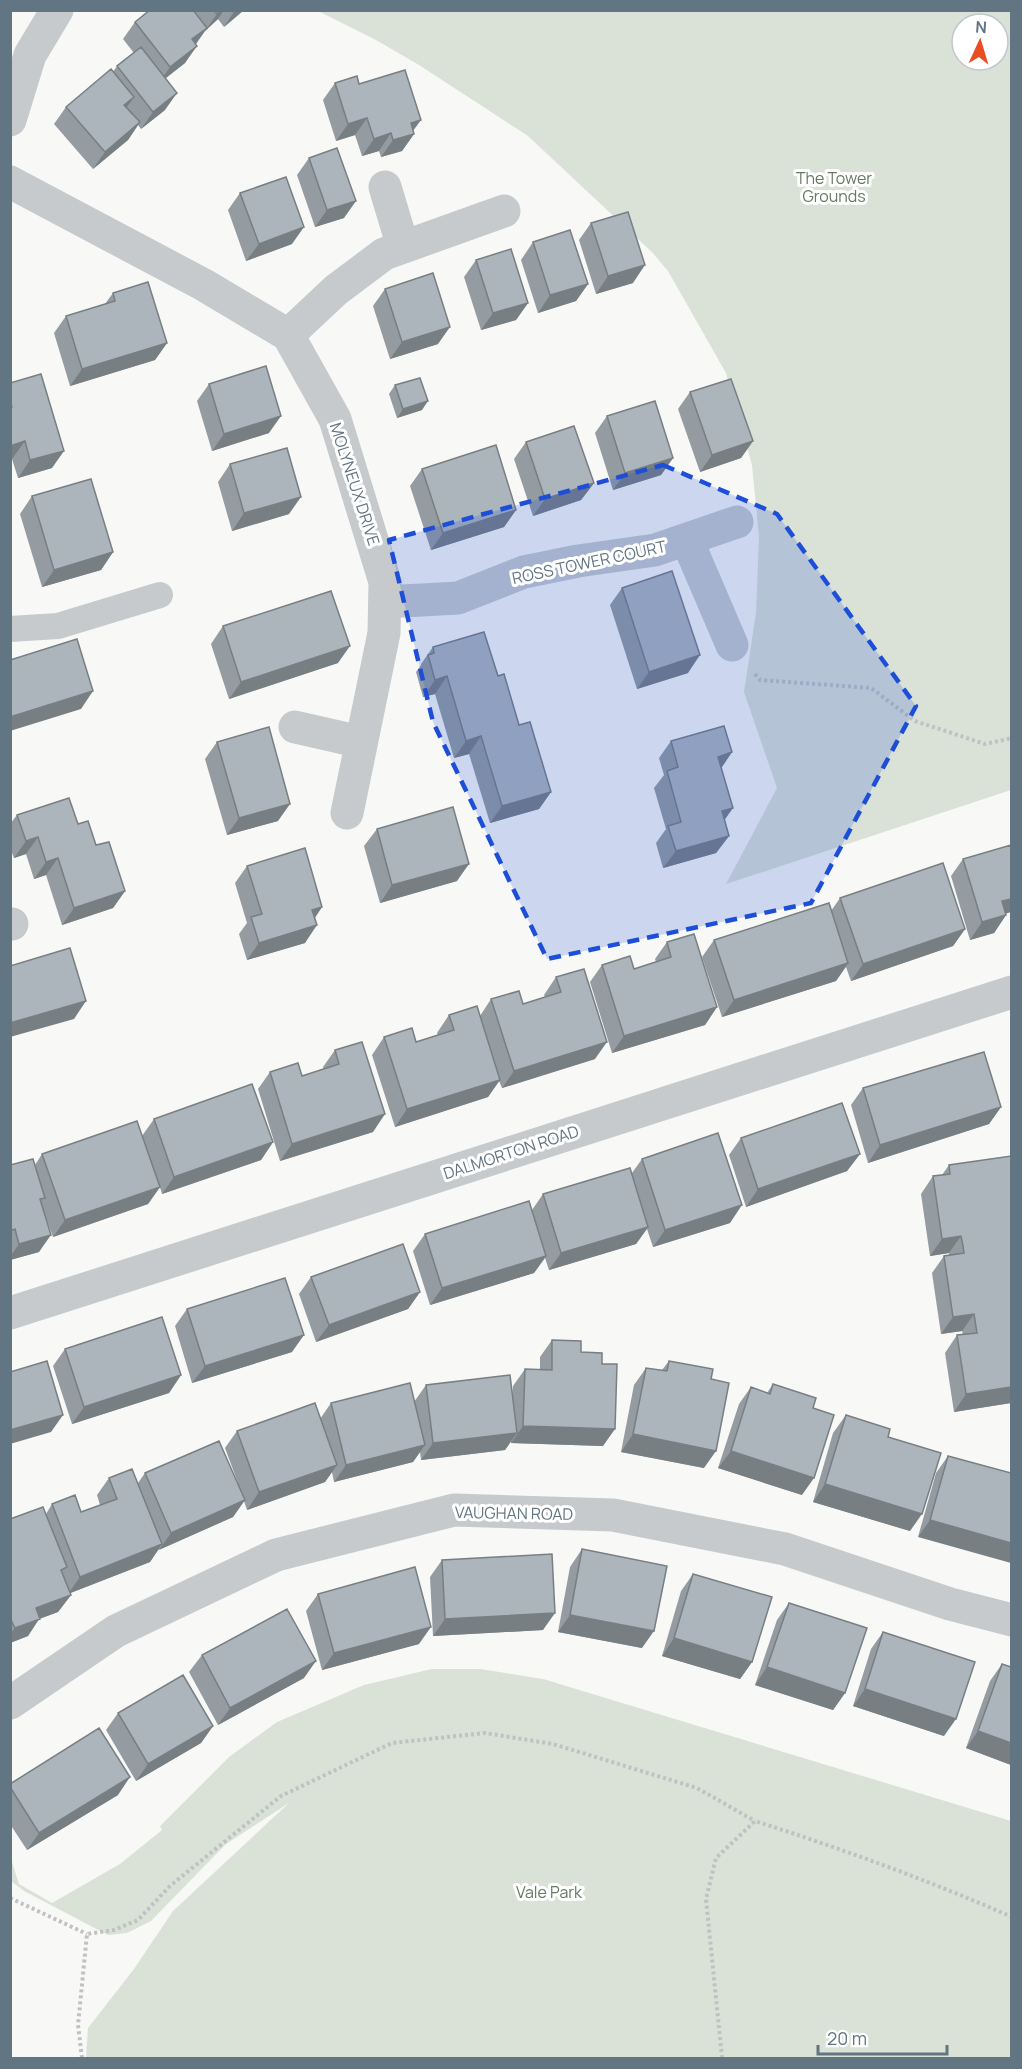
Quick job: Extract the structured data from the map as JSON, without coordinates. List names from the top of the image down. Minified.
{"streets":{"street":["MOLYNEUX DRIVE","ROSS TOWER COURT","DALMORTON ROAD","VAUGHAN ROAD"]},"crossings":[["MOLYNEUX DRIVE","ROSS TOWER COURT"]],"parks":["The Tower Grounds","Vale Park"],"scale_bar":"20 m","north":"top"}
